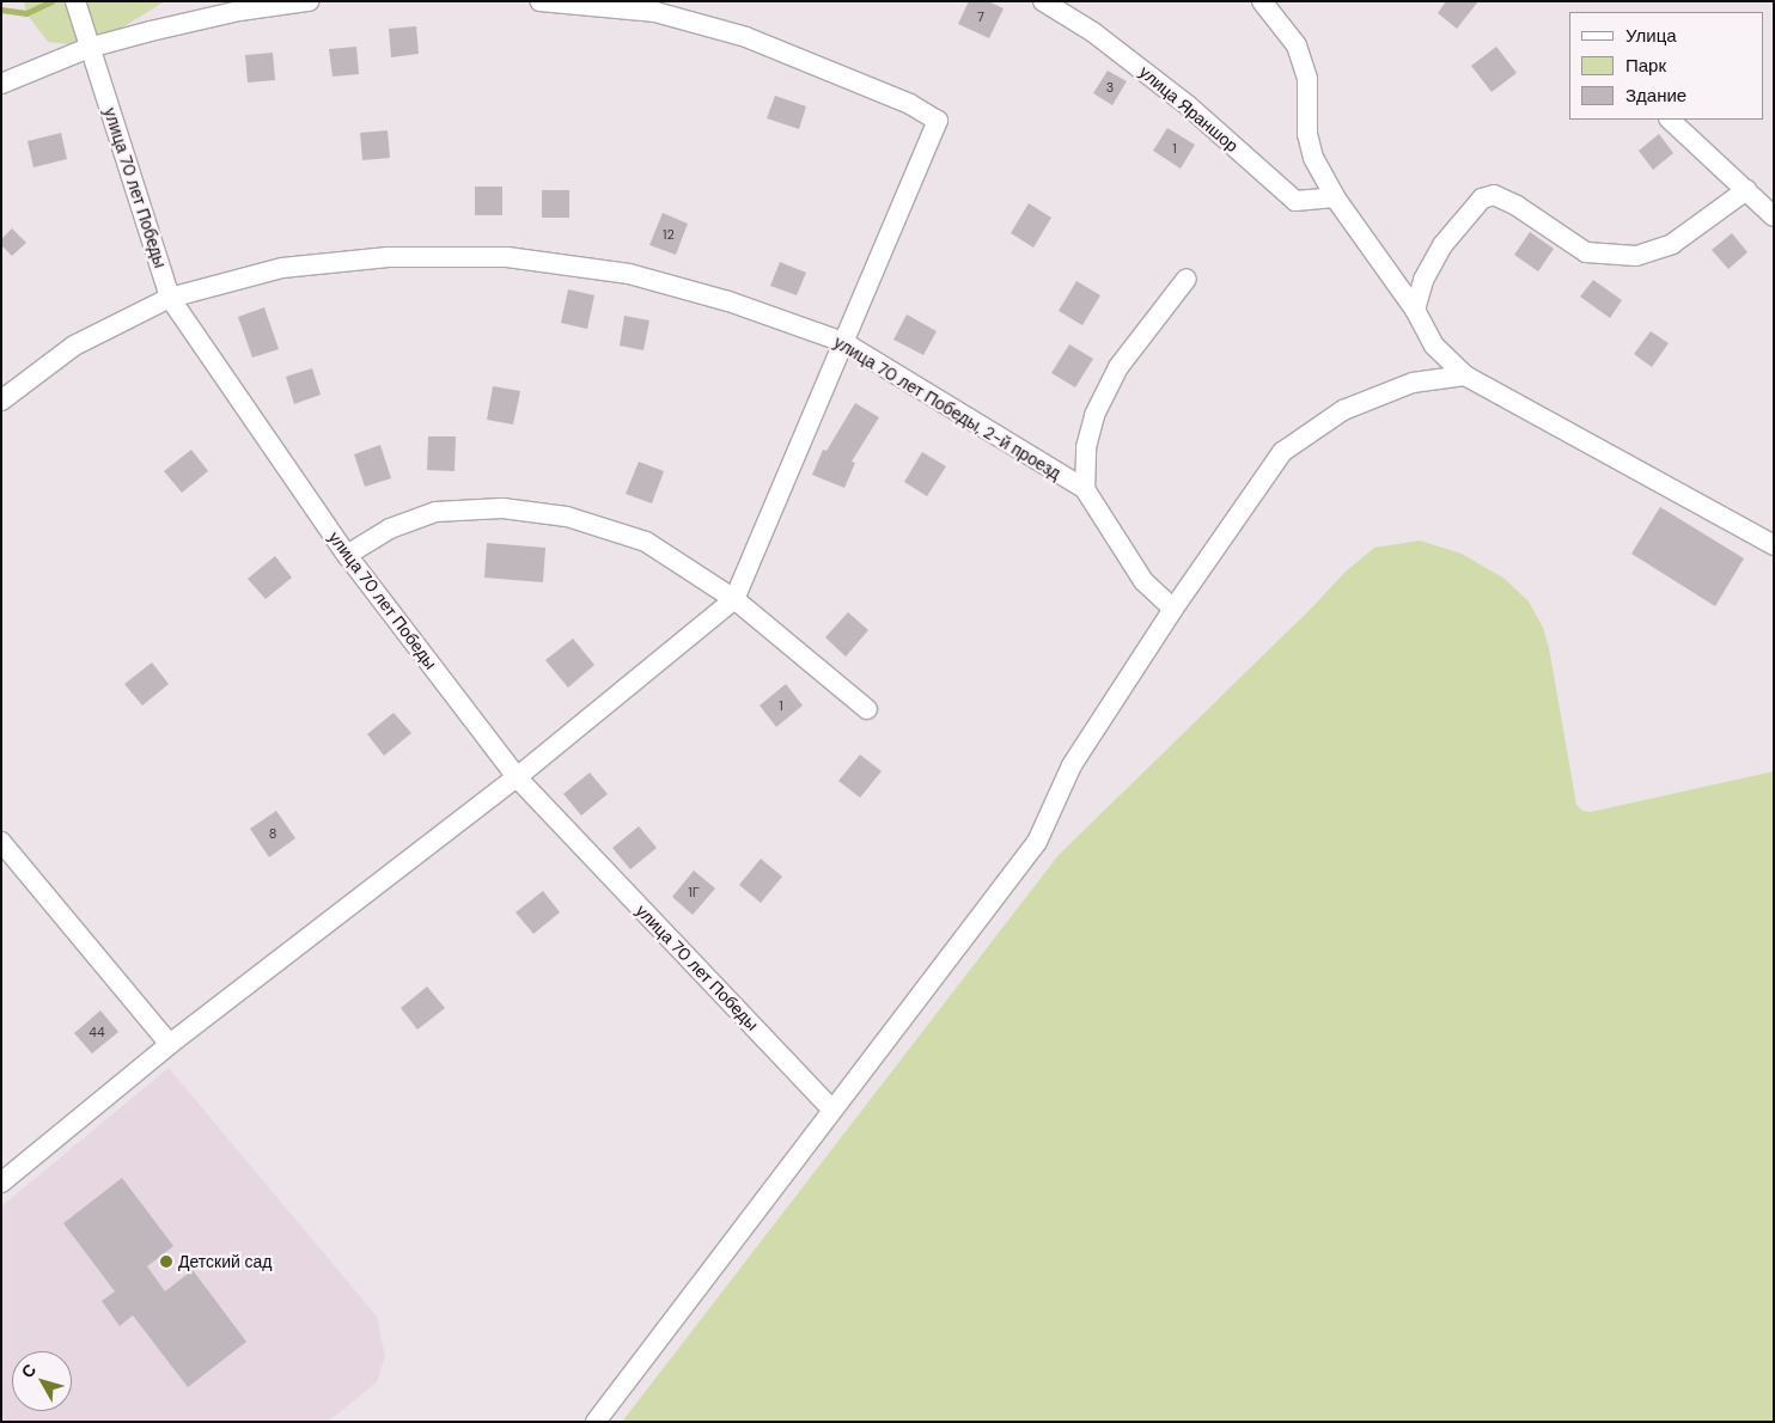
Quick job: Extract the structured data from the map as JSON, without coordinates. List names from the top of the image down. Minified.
{"streets":{"street":["улица Яраншор","улица 70 лет Победы","улица 70 лет Победы, 2-й проезд"]},"crossings":[["улица 70 лет Победы","улица 70 лет Победы, 2-й проезд"]],"places":["Детский сад"],"house_numbers":["7","3","1","12","1","8","1Г","44"],"legend":["Улица","Парк","Здание"],"north":"top left"}
